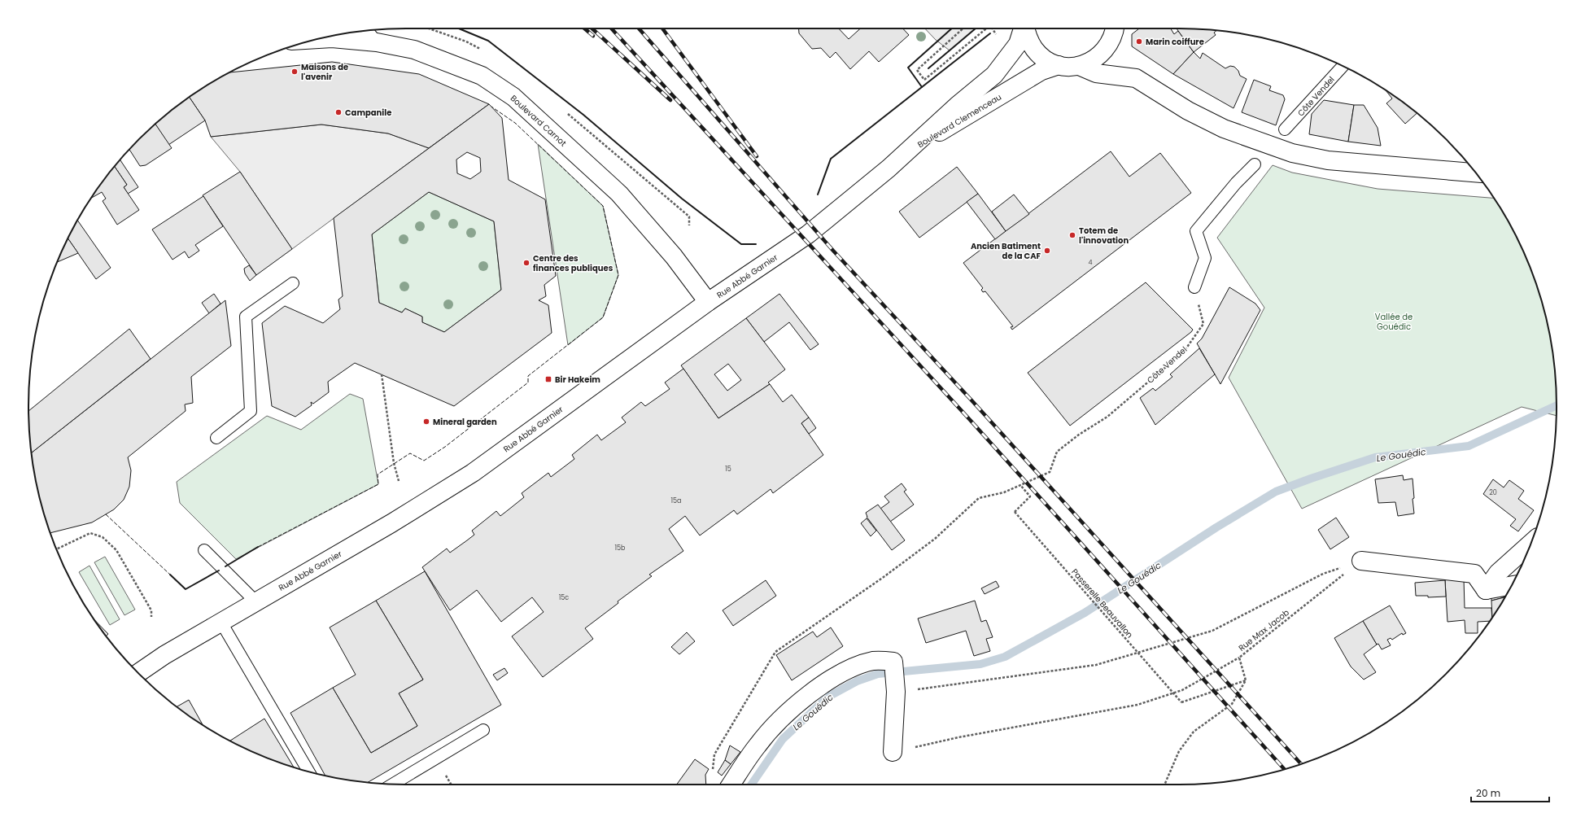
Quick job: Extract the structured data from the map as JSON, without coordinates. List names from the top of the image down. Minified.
{"streets":{"main road":["Boulevard Carnot","Boulevard Clemenceau","Rue Abbé Garnier"],"lane":["Côte Vendel"],"path":["Passerelle Beauvallon","Rue Max Jacob"]},"crossings":[["Côte Vendel","Passerelle Beauvallon"],["Boulevard Carnot","Rue Abbé Garnier"],["Boulevard Clemenceau","Rue Abbé Garnier"],["Passerelle Beauvallon","Rue Max Jacob"]],"water":["Le Gouédic"],"parks":["Vallée de Gouédic"],"places":{"other":["Marin coiffure","Maisons de l'avenir","Campanile","Totem de l'innovation","Ancien Batiment de la CAF","Centre des finances publiques","Mineral garden"],"transit":["Bir Hakeim"]},"house_numbers":["4","15","20","15a","15b","15c"],"scale_bar":"20 m"}
